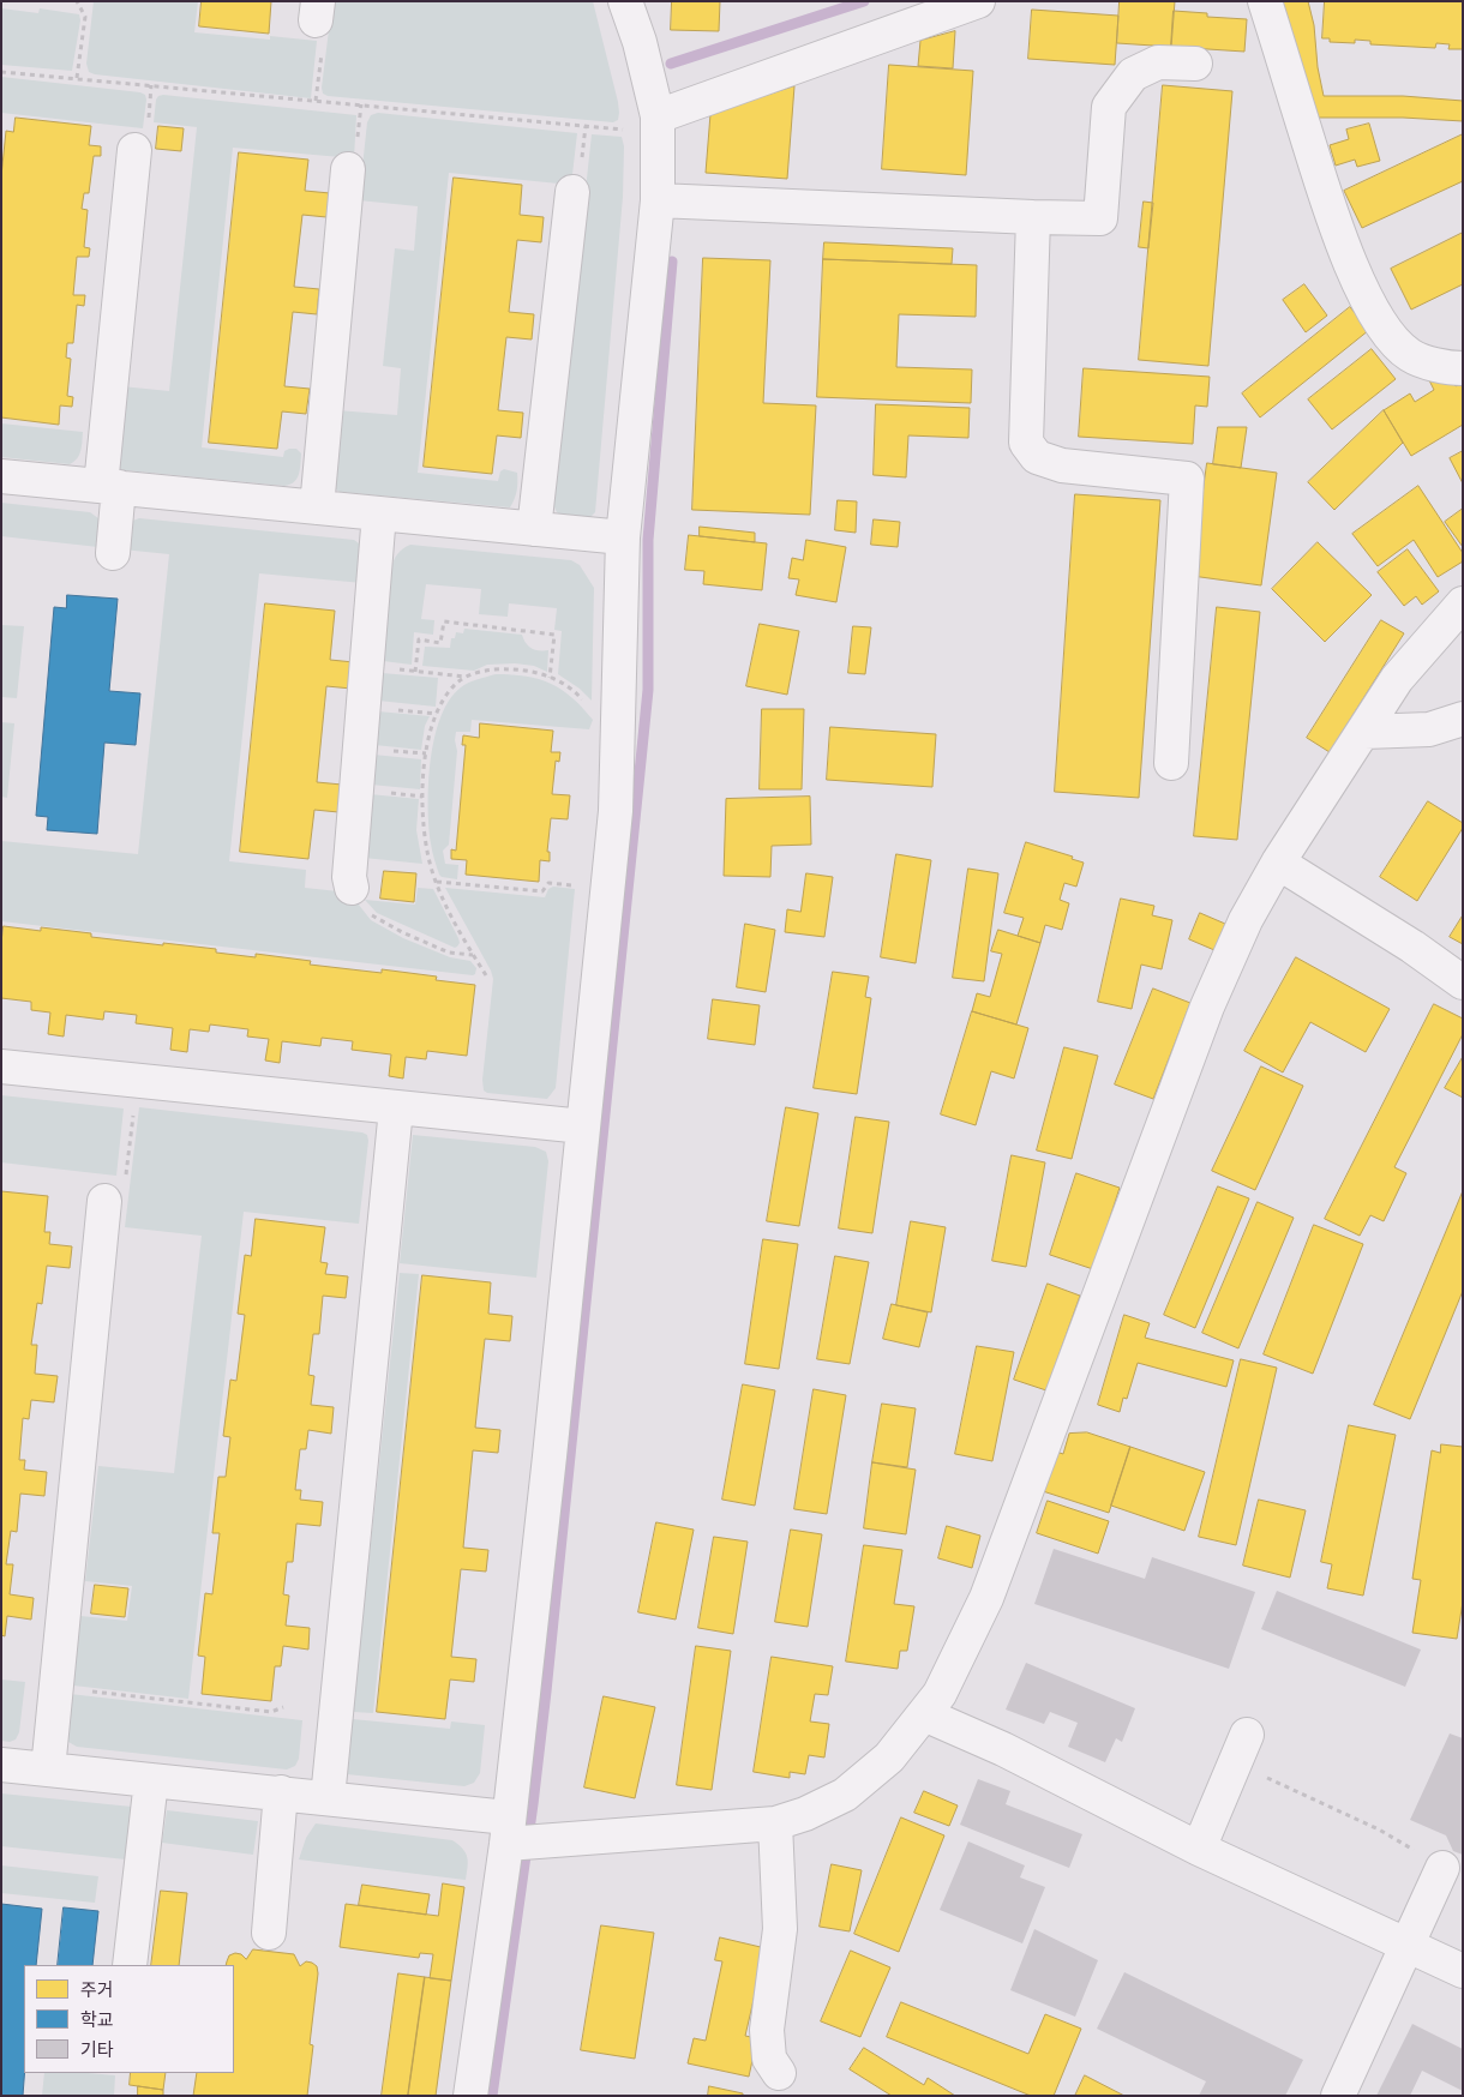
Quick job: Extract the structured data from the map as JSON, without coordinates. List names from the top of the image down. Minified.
{"legend":["주거","학교","기타"]}
